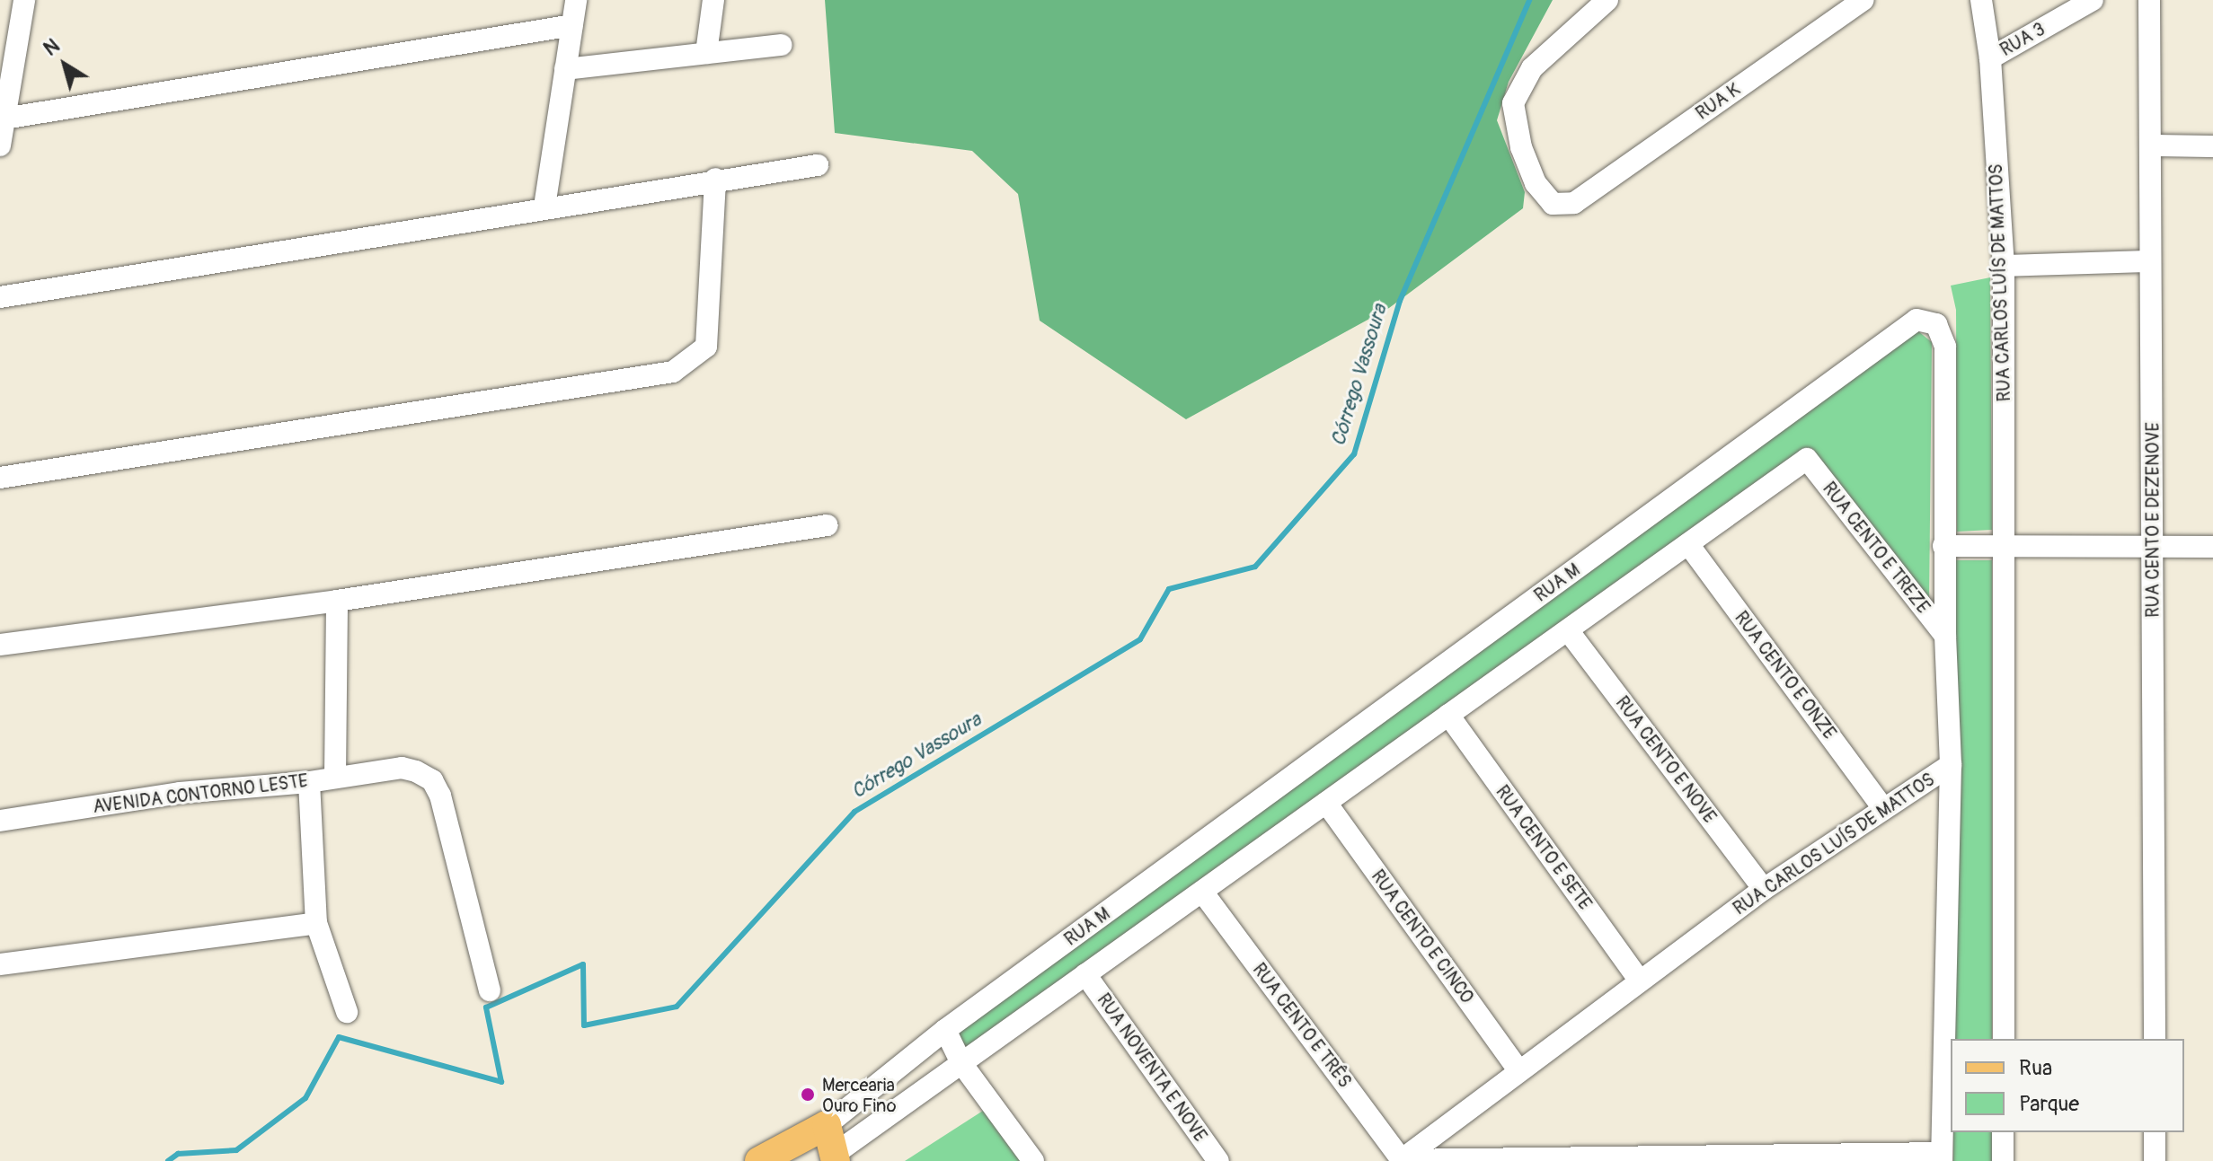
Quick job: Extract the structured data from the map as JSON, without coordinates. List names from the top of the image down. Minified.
{"streets":{"street":["RUA 3","RUA K","RUA CARLOS LUÍS DE MATTOS","RUA CENTO E DEZENOVE","RUA CENTO E TREZE","RUA M","RUA CENTO E ONZE","RUA CENTO E NOVE","AVENIDA CONTORNO LESTE","RUA CENTO E SETE","RUA CENTO E CINCO","RUA CENTO E TRÊS","RUA NOVENTA E NOVE"]},"crossings":[["RUA 3","RUA CARLOS LUÍS DE MATTOS"],["RUA CARLOS LUÍS DE MATTOS","RUA M"],["RUA CARLOS LUÍS DE MATTOS","RUA CENTO E ONZE"],["RUA CARLOS LUÍS DE MATTOS","RUA CENTO E NOVE"],["RUA CARLOS LUÍS DE MATTOS","RUA CENTO E SETE"],["RUA CARLOS LUÍS DE MATTOS","RUA CENTO E CINCO"],["RUA CARLOS LUÍS DE MATTOS","RUA CENTO E TRÊS"],["RUA CENTO E TREZE","RUA M"],["RUA CENTO E TREZE","RUA CENTO E ONZE"]],"water":["Córrego Vassoura"],"places":["Mercearia Ouro Fino"],"legend":["Rua","Parque"],"north":"top left"}
